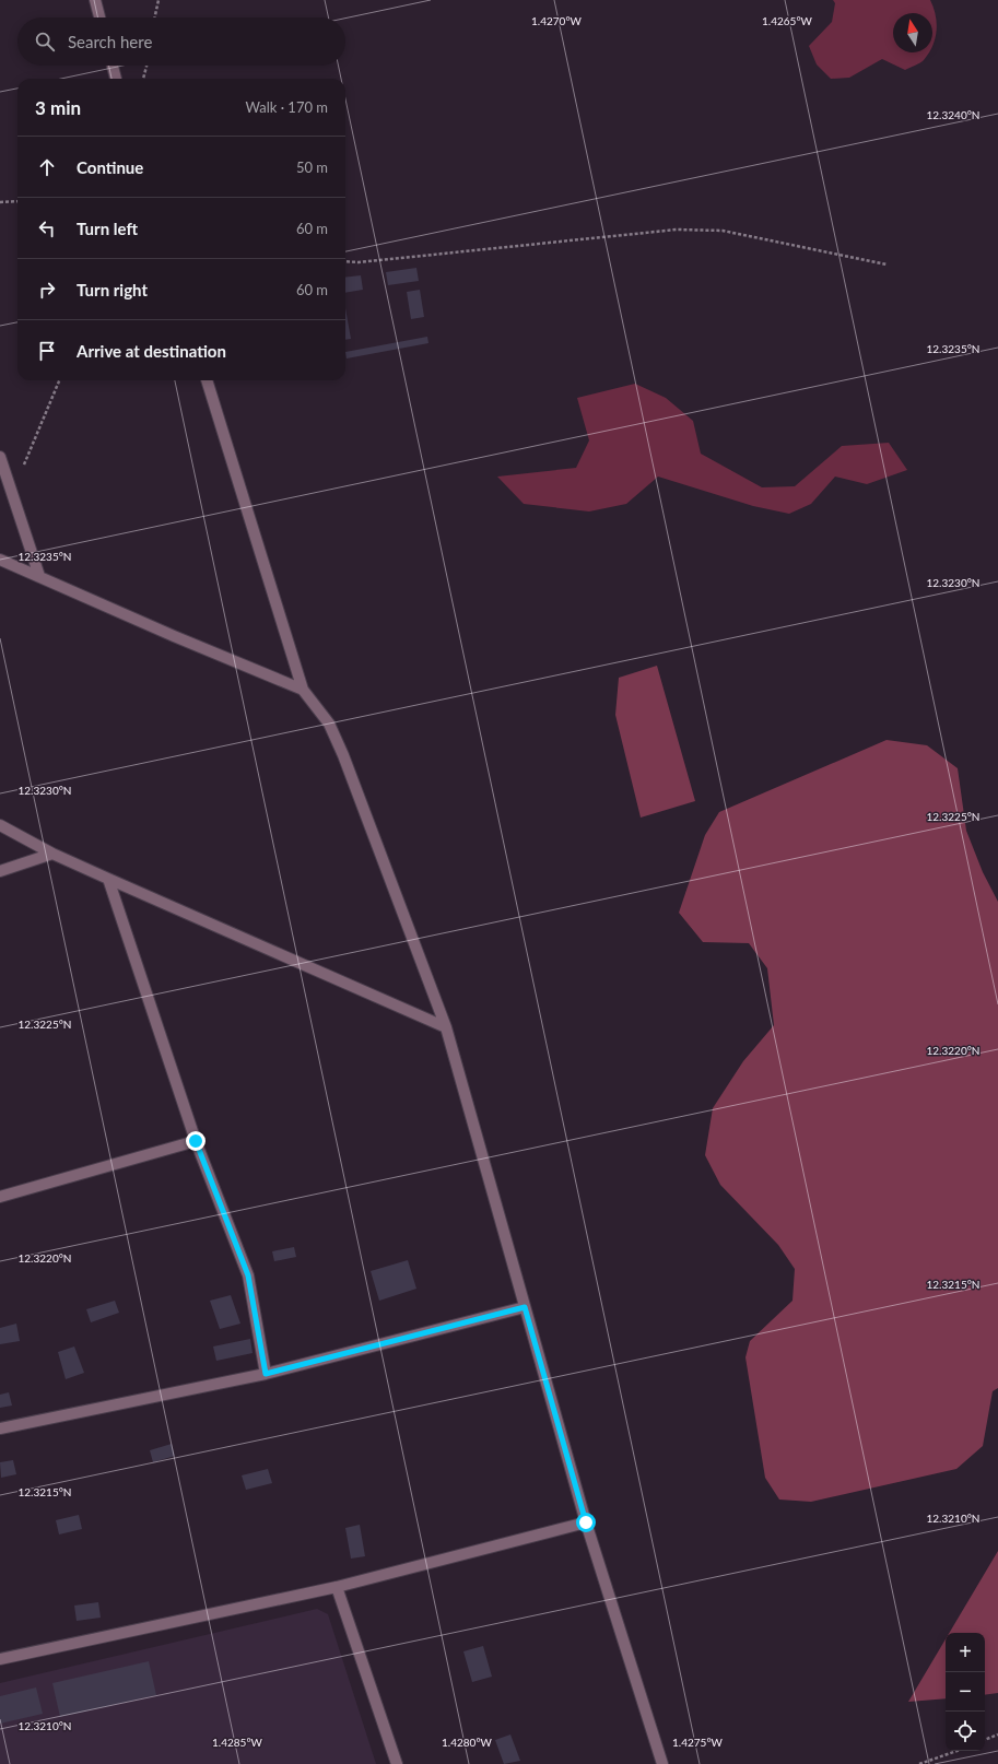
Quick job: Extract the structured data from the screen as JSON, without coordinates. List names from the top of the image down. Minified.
{"north":"top","page":{"search":"Search here","heading":["3 min","Walk · 170 m"],"list":[["Continue","50 m"],["Turn left","60 m"],["Turn right","60 m"],"Arrive at destination"],"map_buttons":["+","−"]},"coordinates":["1.4270°W","1.4265°W","12.3240°N","12.3235°N","12.3230°N","12.3225°N","12.3220°N","12.3215°N","12.3210°N","1.4285°W","1.4280°W","1.4275°W"]}
